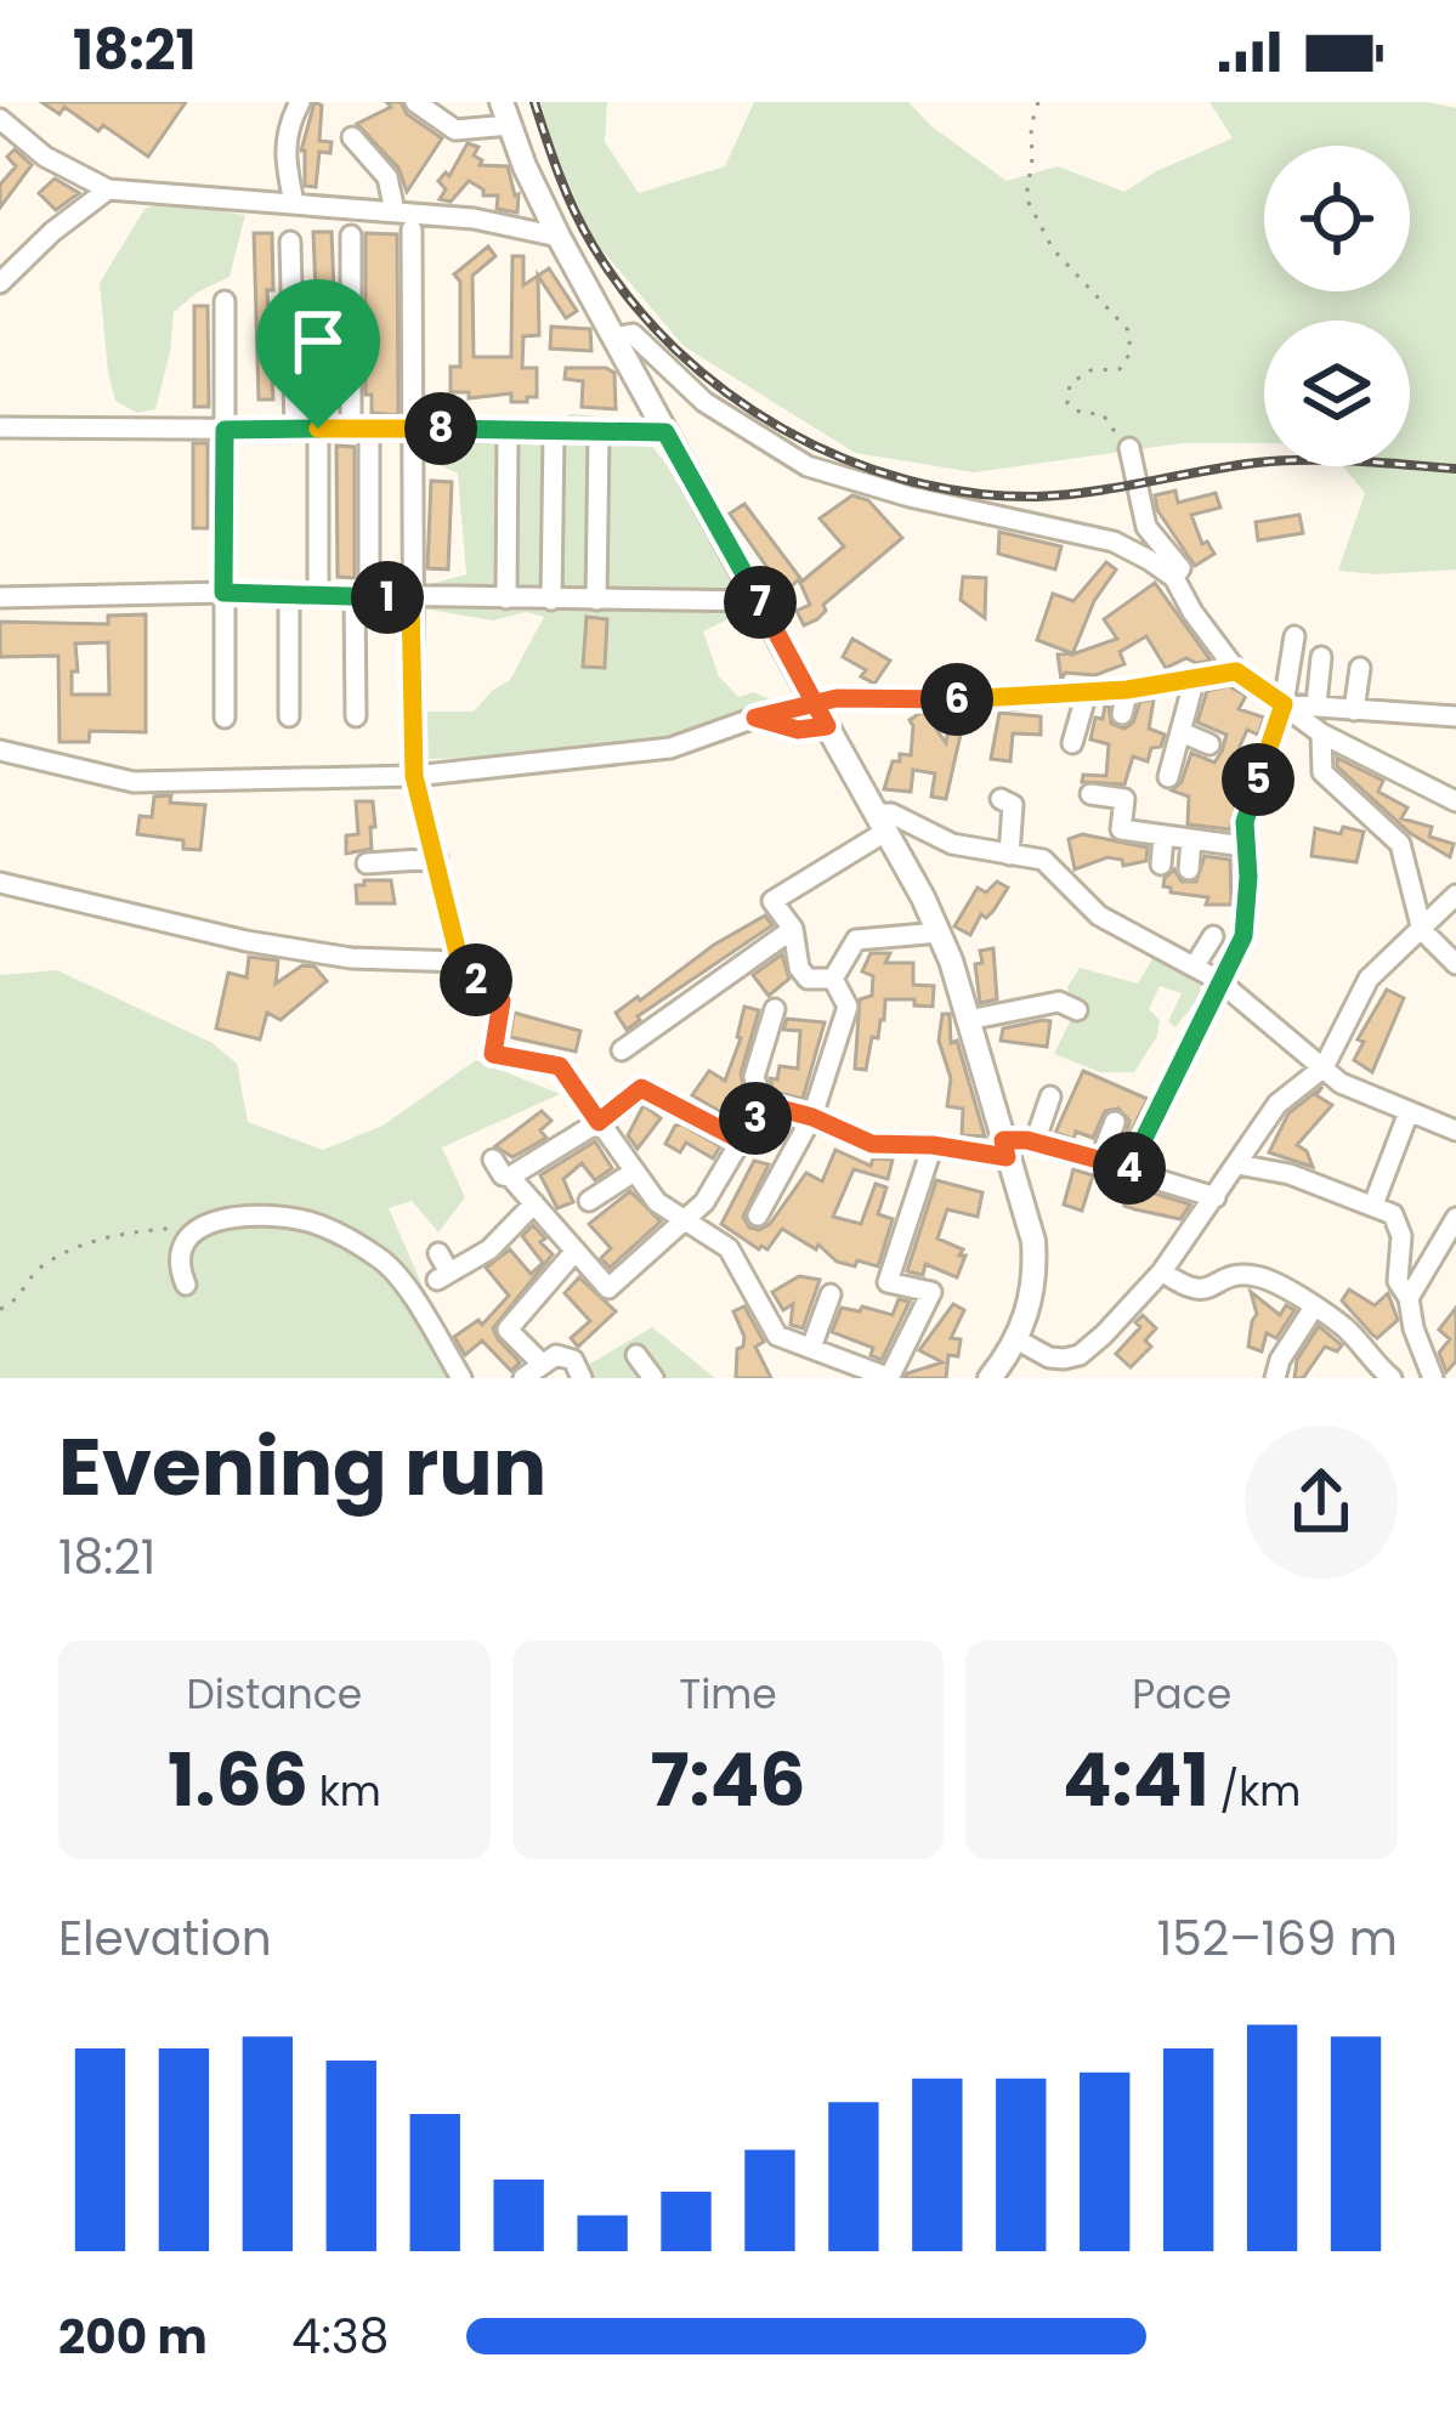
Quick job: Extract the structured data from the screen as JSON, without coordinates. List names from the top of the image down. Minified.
{"page":{"status":"18:21","pins":["8","1","7","6","5","2","3","4"],"heading":["Evening run","18:21"],"stats":[["Distance","1.66 km"],["Time","7:46"],["Pace","4:41 /km"]],"chart":["Elevation","152–169 m"],"list":[{"name":"200 m","note":"4:38"}]}}
